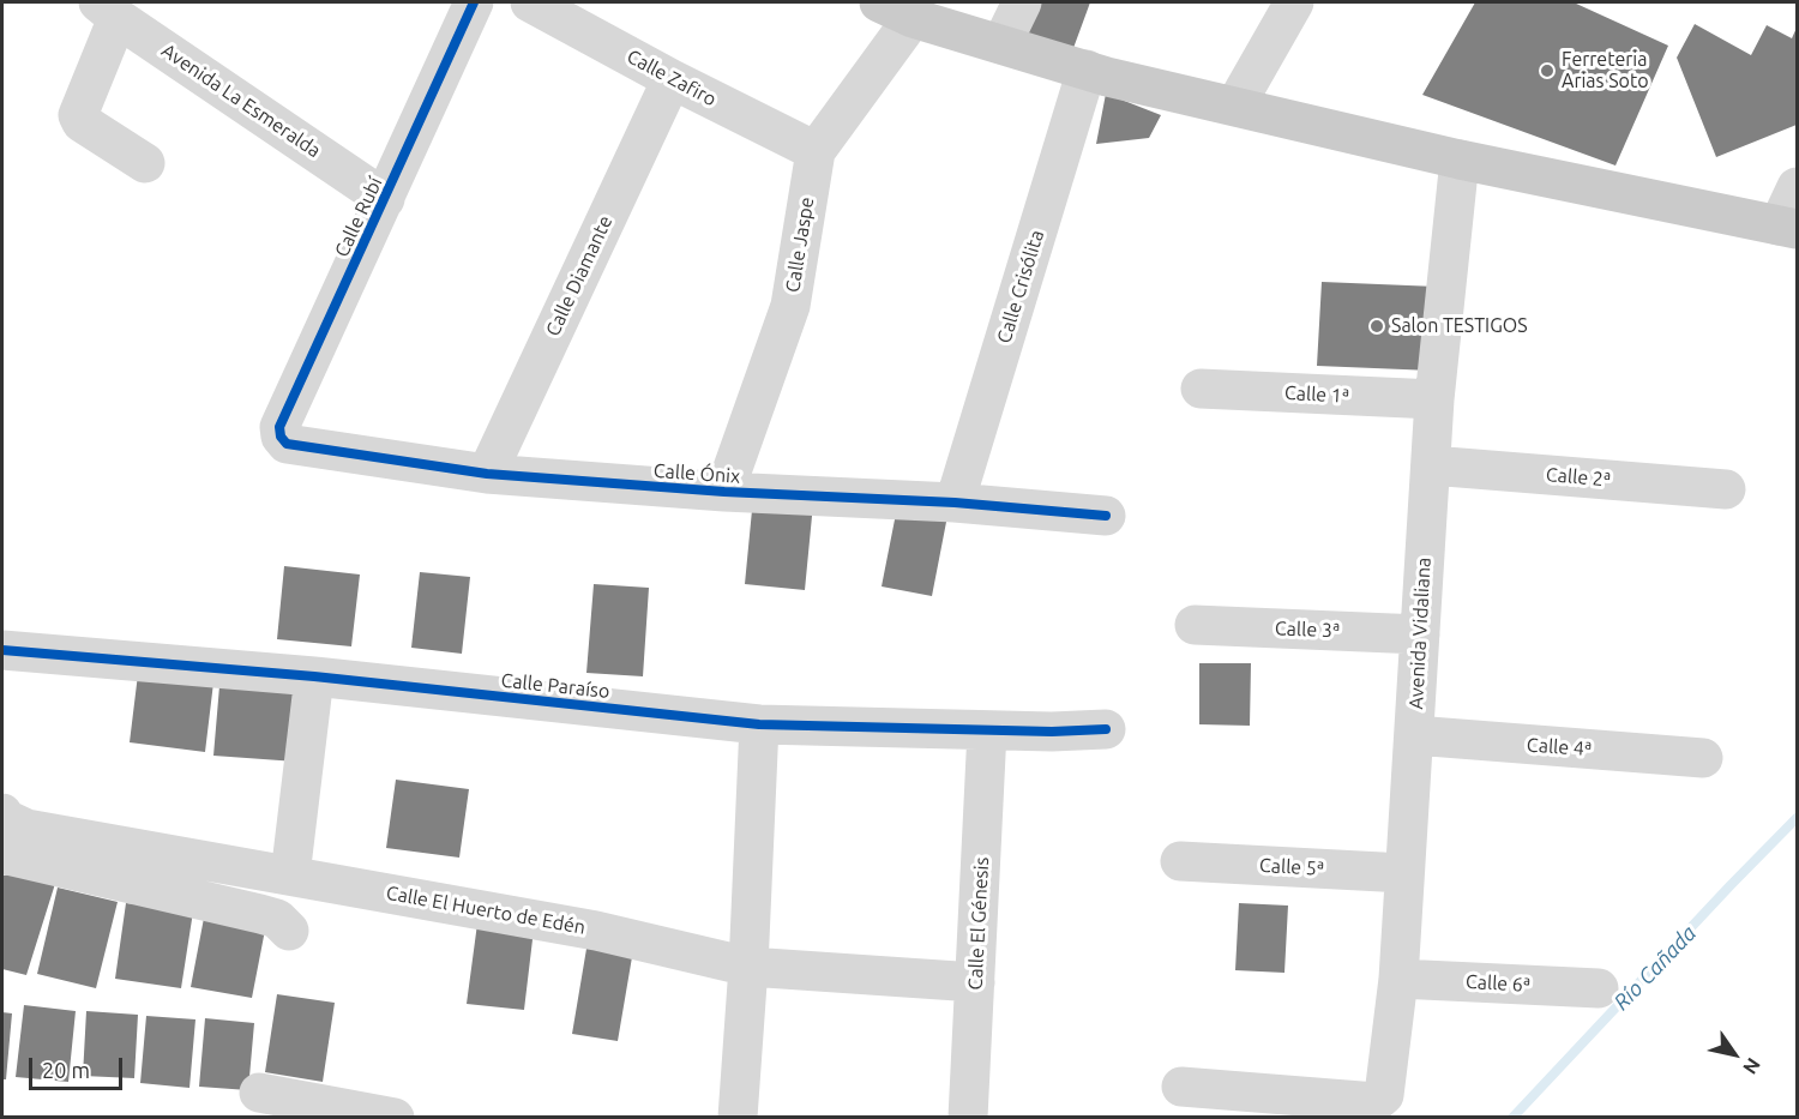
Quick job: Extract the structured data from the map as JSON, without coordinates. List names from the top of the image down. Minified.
{"streets":{"street":["Calle Zafiro","Avenida La Esmeralda","Calle Rubí","Calle Jaspe","Calle Diamante","Calle Crisólita","Calle 1ª","Calle Ónix","Calle 2ª","Calle 3ª","Avenida Vidaliana","Calle Paraíso","Calle 4ª","Calle 5ª","Calle El Huerto de Edén","Calle El Génesis","Calle 6ª"]},"crossings":[["Calle Zafiro","Calle Jaspe"],["Calle Zafiro","Calle Diamante"],["Avenida La Esmeralda","Calle Rubí"],["Calle Rubí","Calle Ónix"],["Calle Jaspe","Calle Ónix"],["Calle Diamante","Calle Ónix"],["Calle Crisólita","Calle Ónix"],["Calle 1ª","Avenida Vidaliana"],["Calle 2ª","Avenida Vidaliana"],["Calle 3ª","Avenida Vidaliana"],["Avenida Vidaliana","Calle 4ª"],["Avenida Vidaliana","Calle 5ª"],["Avenida Vidaliana","Calle 6ª"],["Calle Paraíso","Calle El Génesis"],["Calle El Huerto de Edén","Calle El Génesis"]],"water":["Río Cañada"],"places":["Ferreteria Arias Soto","Salon TESTIGOS"],"scale_bar":"20 m","north":"bottom right"}
